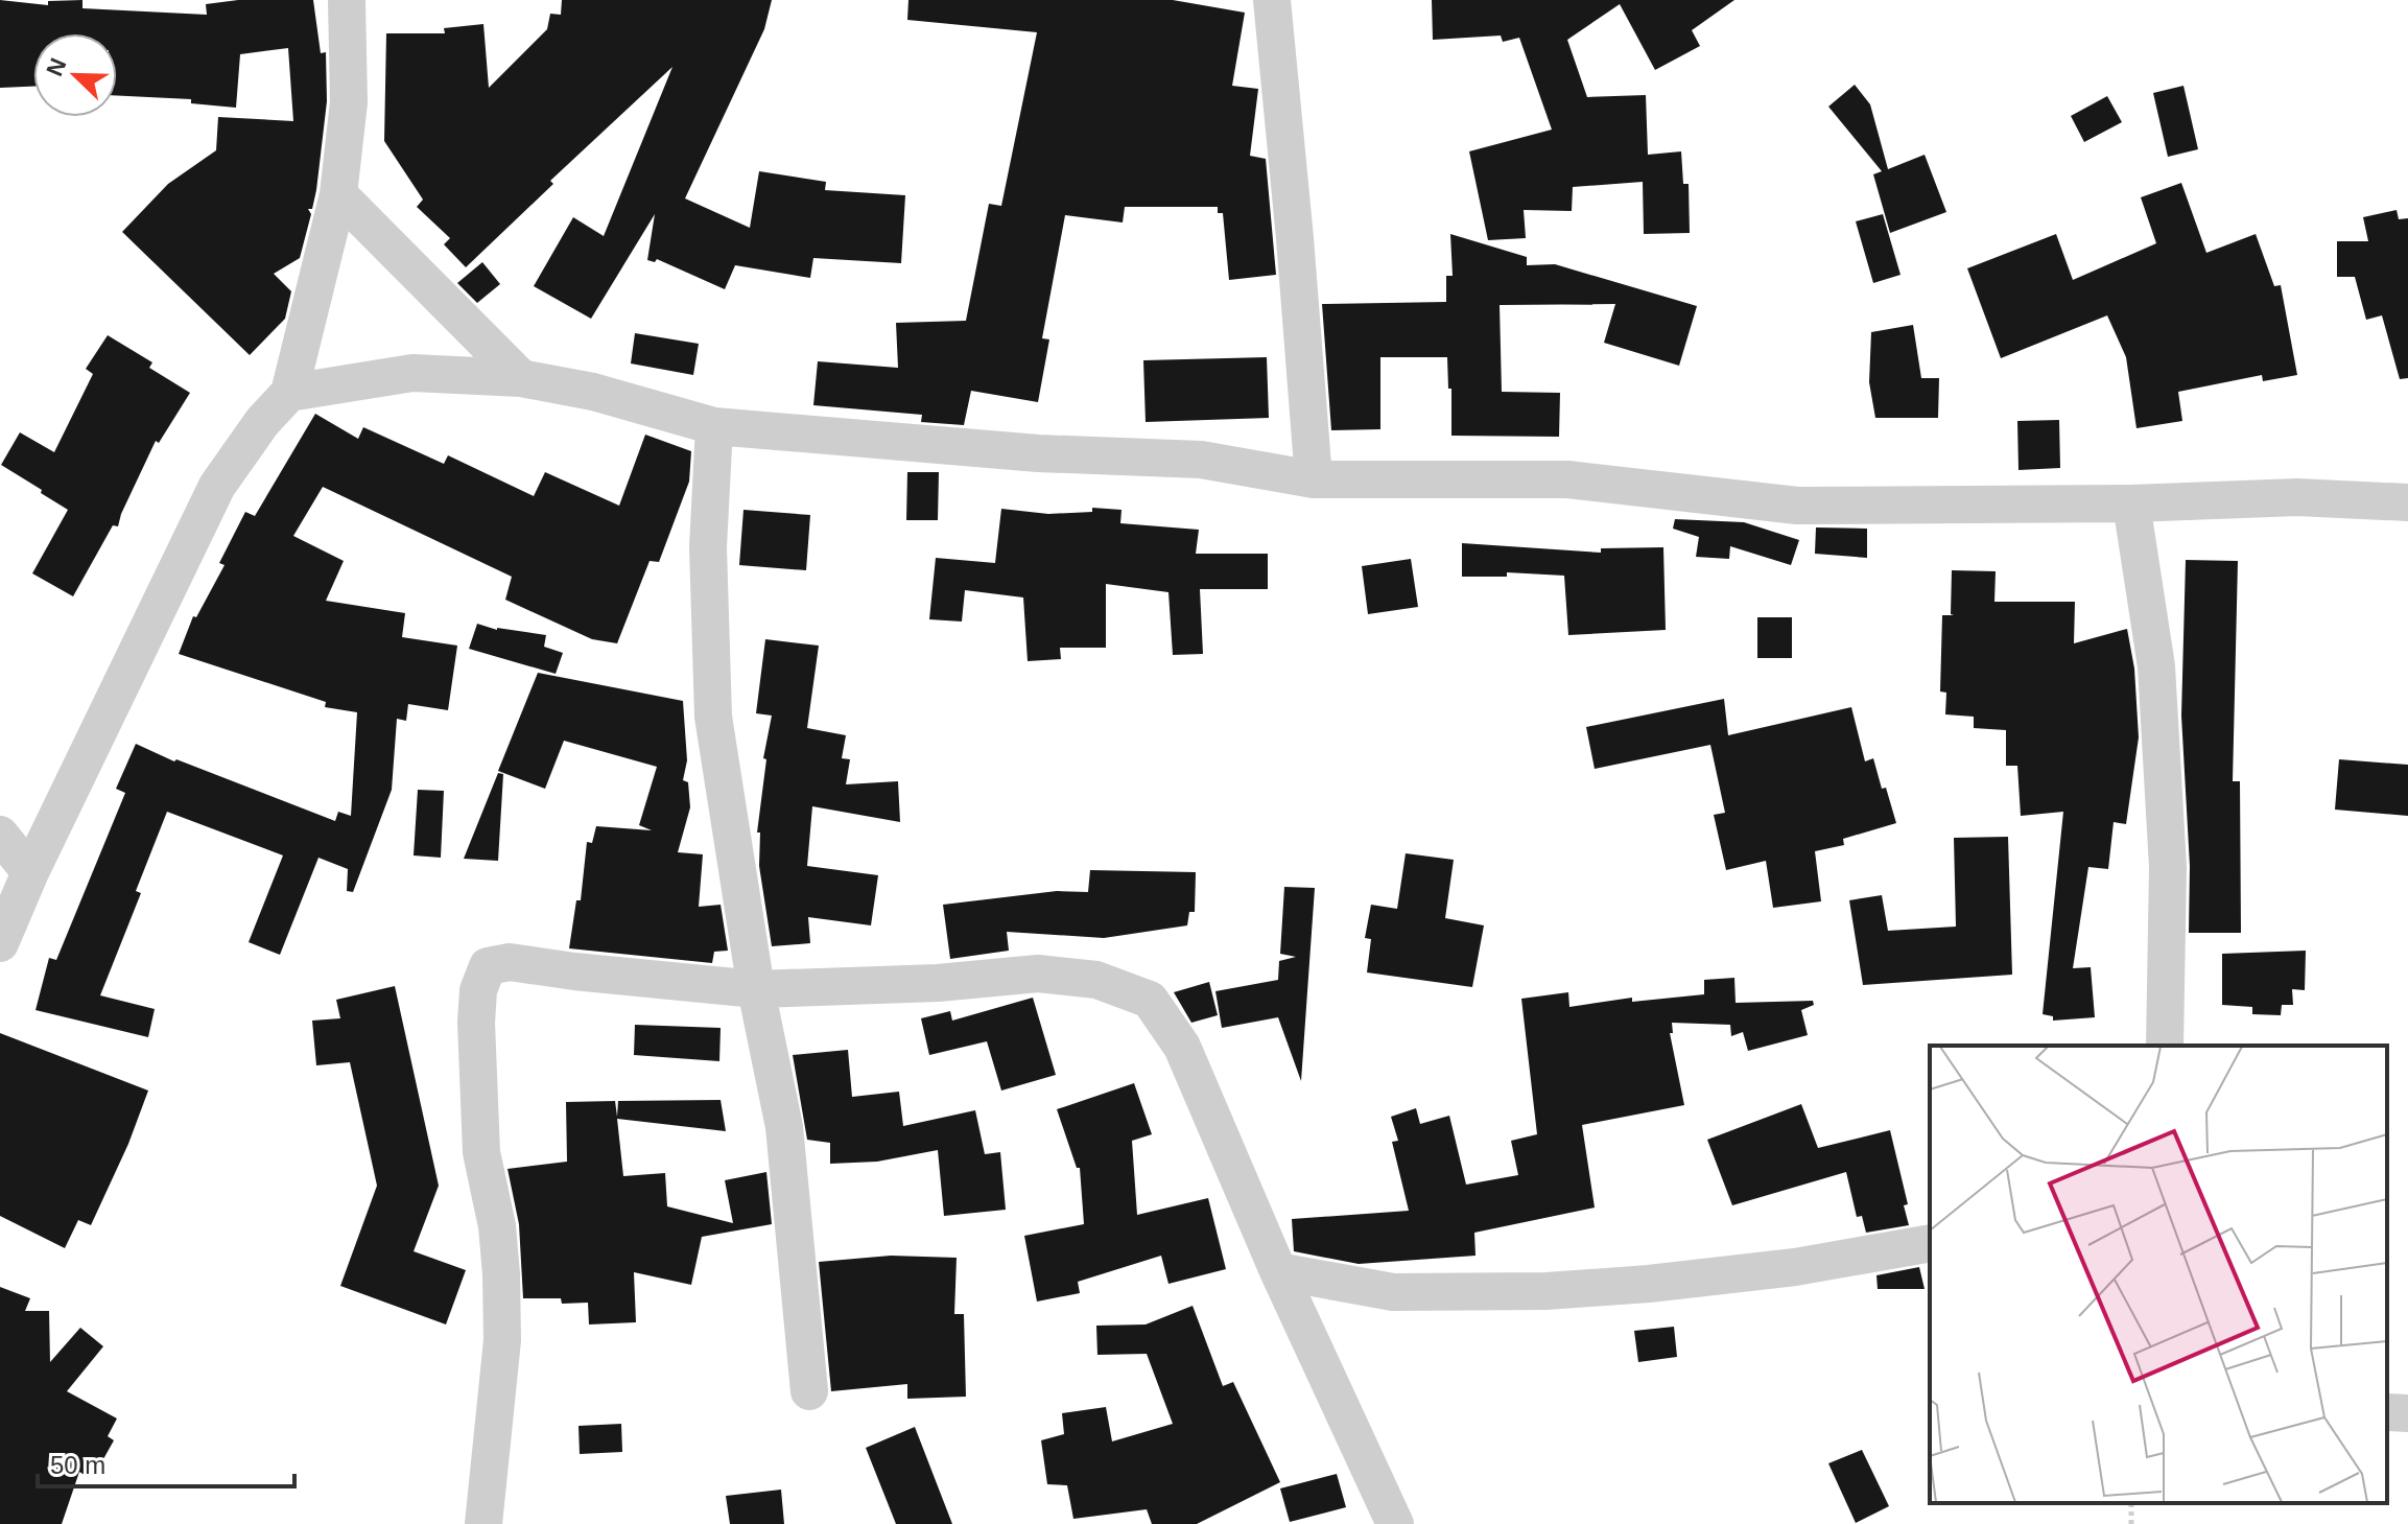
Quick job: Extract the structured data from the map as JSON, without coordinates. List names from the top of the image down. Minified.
{"scale_bar":"50 m","north":"top left"}
